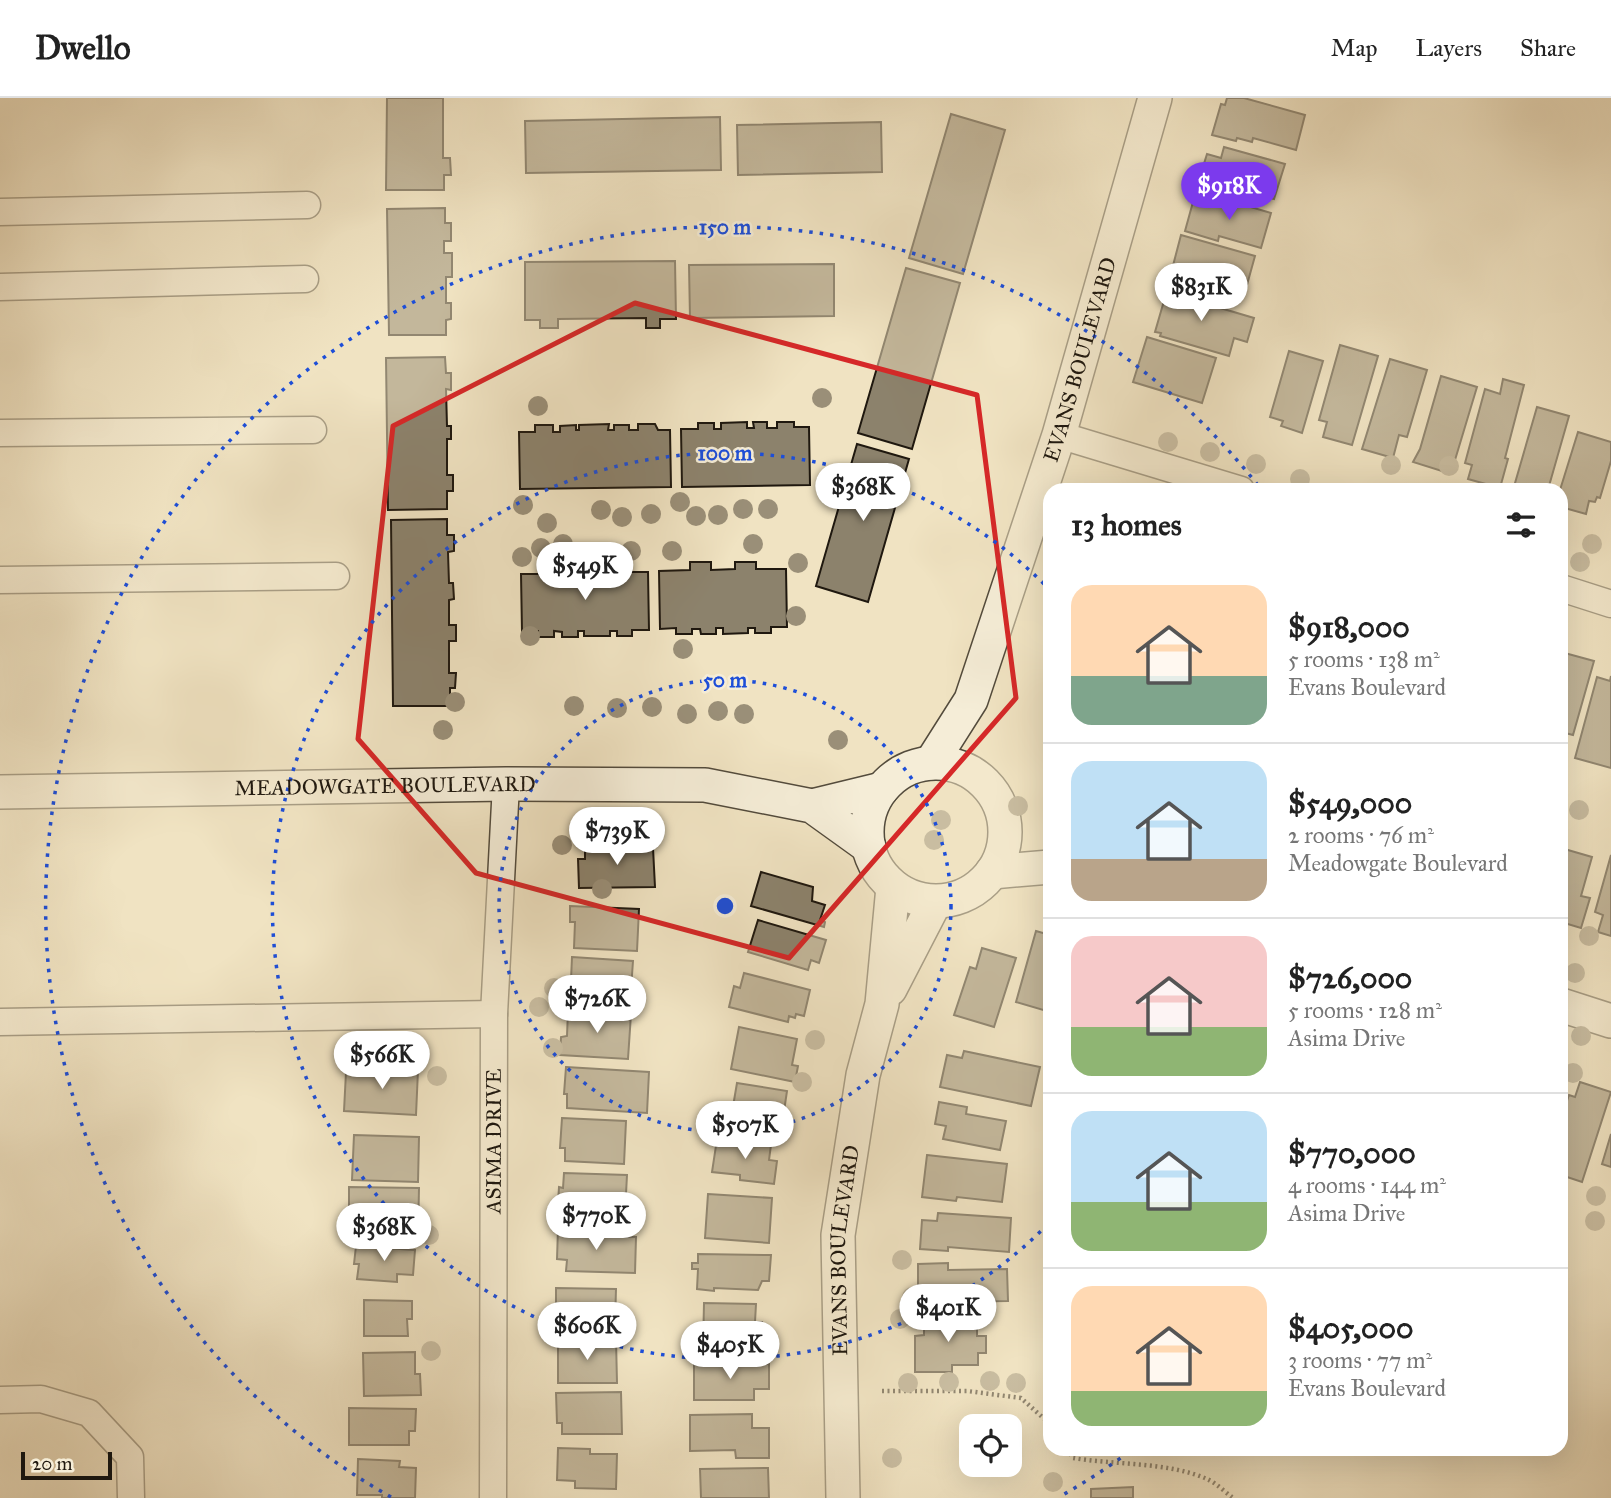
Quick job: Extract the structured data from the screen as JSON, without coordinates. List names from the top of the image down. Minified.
{"streets":{"street":["EVANS BOULEVARD","MEADOWGATE BOULEVARD","ASIMA DRIVE"]},"crossings":[["EVANS BOULEVARD","MEADOWGATE BOULEVARD"],["MEADOWGATE BOULEVARD","ASIMA DRIVE"]],"scale_bar":"20 m","page":{"header":"Dwello","nav":["Map","Layers","Share"],"price":["$918K","$831K","$368K","$549K","$739K","$726K","$566K","$507K","$770K","$368K","$401K","$606K","$405K"],"heading":"13 homes","list":[{"name":"$918,000","note":"5 rooms · 138 m² · Evans Boulevard"},{"name":"$549,000","note":"2 rooms · 76 m² · Meadowgate Boulevard"},{"name":"$726,000","note":"5 rooms · 128 m² · Asima Drive"},{"name":"$770,000","note":"4 rooms · 144 m² · Asima Drive"},{"name":"$405,000","note":"3 rooms · 77 m² · Evans Boulevard"}],"scale":"20 m"},"rings":["150 m","100 m","50 m"]}
